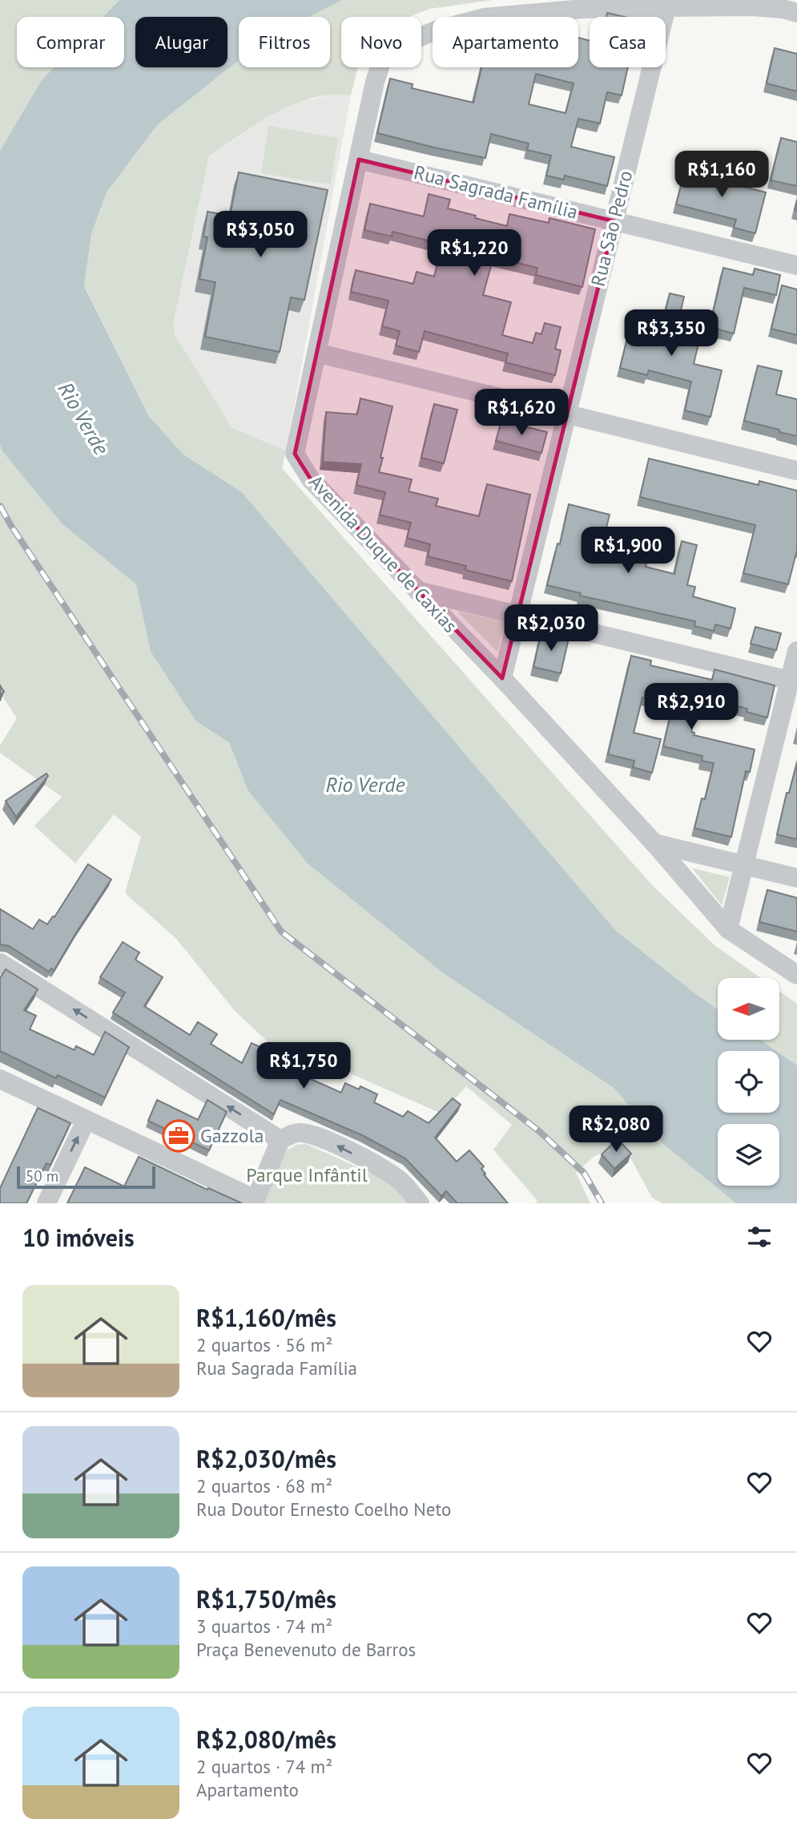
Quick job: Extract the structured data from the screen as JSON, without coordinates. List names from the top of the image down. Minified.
{"streets":{"street":["Rua Sagrada Família","Rua São Pedro","Avenida Duque de Caxias"]},"crossings":[["Rua Sagrada Família","Rua São Pedro"],["Rua Sagrada Família","Avenida Duque de Caxias"],["Rua São Pedro","Avenida Duque de Caxias"]],"water":["Rio Verde"],"parks":["Parque Infântil"],"places":{"office":["Gazzola"]},"scale_bar":"50 m","north":"left","page":{"chip":["Comprar","Alugar","Filtros","Novo","Apartamento","Casa"],"price":["R$1,160","R$3,050","R$1,220","R$3,350","R$1,620","R$1,900","R$2,030","R$2,910","R$1,750","R$2,080"],"scale":"50 m","heading":"10 imóveis","list":[{"name":"R$1,160/mês","note":"2 quartos · 56 m² · Rua Sagrada Família"},{"name":"R$2,030/mês","note":"2 quartos · 68 m² · Rua Doutor Ernesto Coelho Neto"},{"name":"R$1,750/mês","note":"3 quartos · 74 m² · Praça Benevenuto de Barros"},{"name":"R$2,080/mês","note":"2 quartos · 74 m² · Apartamento"}]}}
